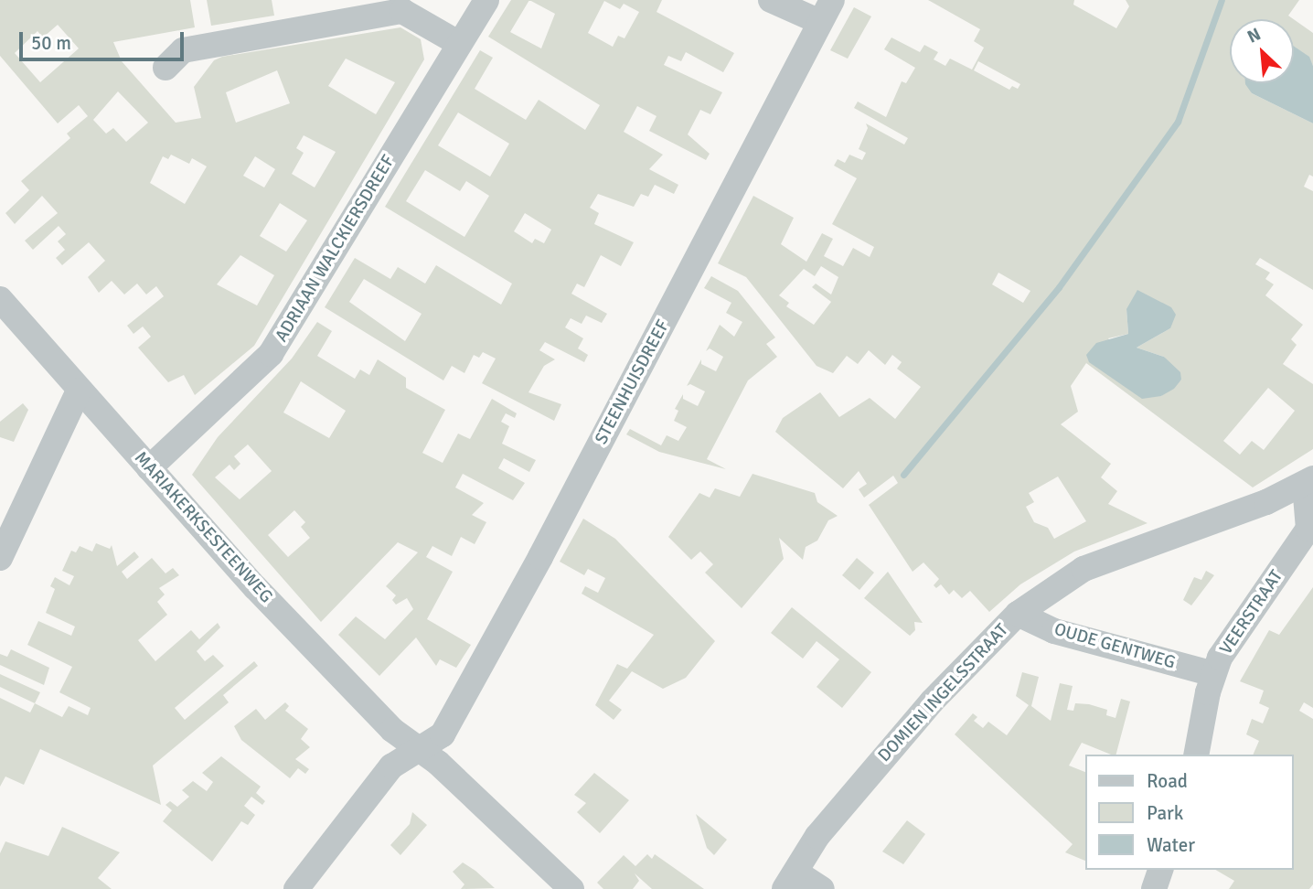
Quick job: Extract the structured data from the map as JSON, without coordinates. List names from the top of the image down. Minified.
{"streets":{"street":["ADRIAAN WALCKIERSDREEF","STEENHUISDREEF","MARIAKERKSESTEENWEG","VEERSTRAAT","OUDE GENTWEG","DOMIEN INGELSSTRAAT"]},"crossings":[["ADRIAAN WALCKIERSDREEF","MARIAKERKSESTEENWEG"],["STEENHUISDREEF","MARIAKERKSESTEENWEG"],["VEERSTRAAT","OUDE GENTWEG"],["VEERSTRAAT","DOMIEN INGELSSTRAAT"],["OUDE GENTWEG","DOMIEN INGELSSTRAAT"]],"legend":["Road","Park","Water"],"scale_bar":"50 m","north":"top left"}
